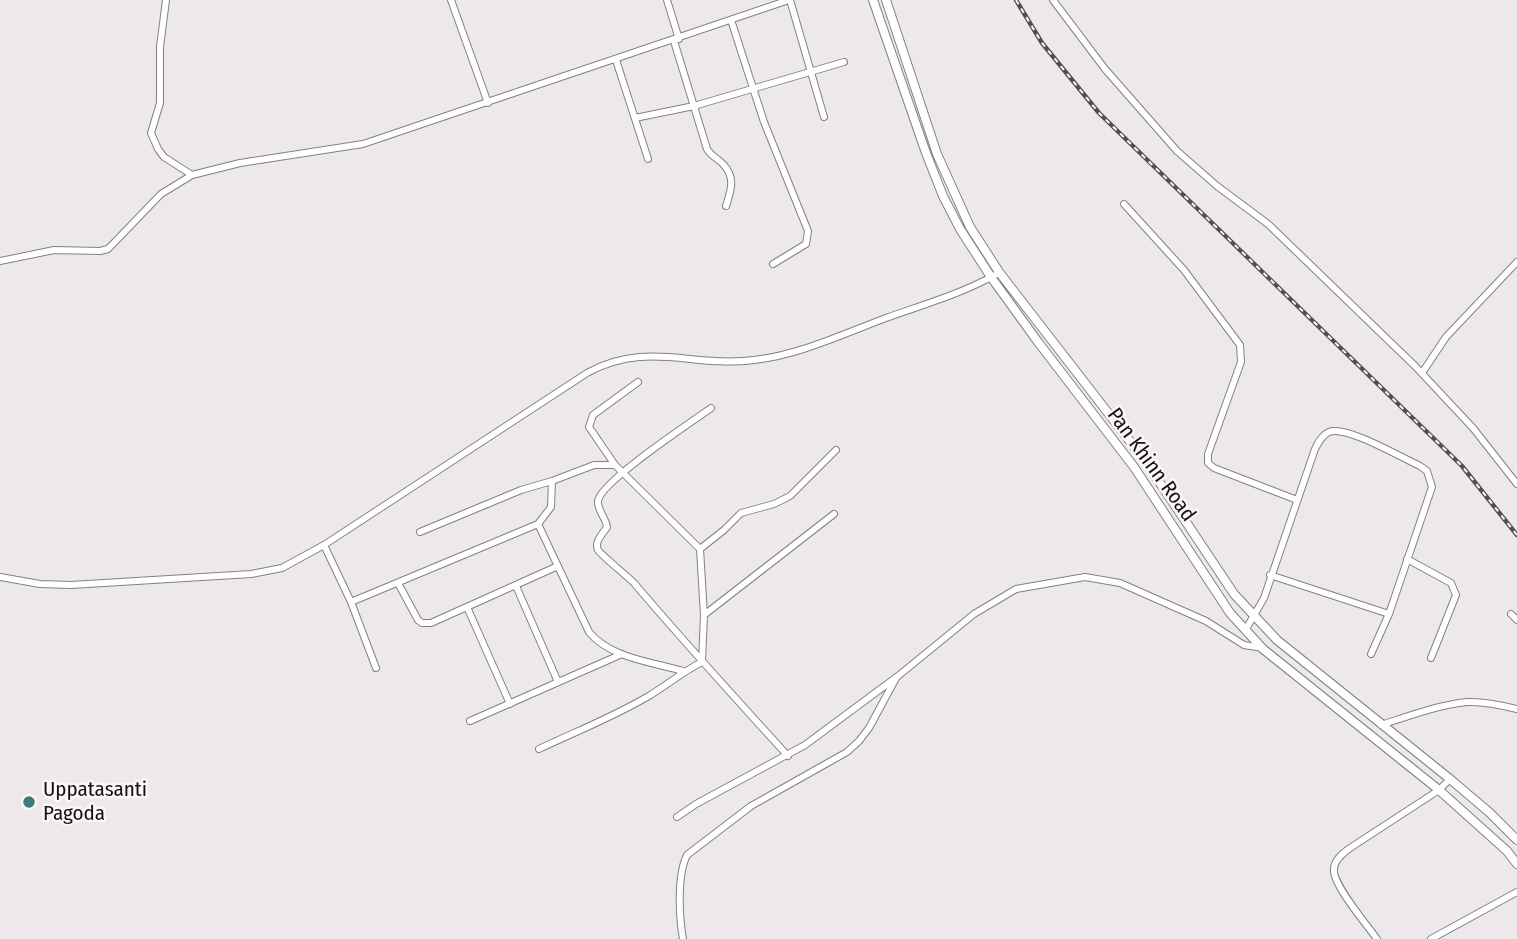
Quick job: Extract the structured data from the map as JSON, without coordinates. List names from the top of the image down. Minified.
{"streets":{"main road":["Pan Khinn Road"]},"places":["Uppatasanti Pagoda"]}
